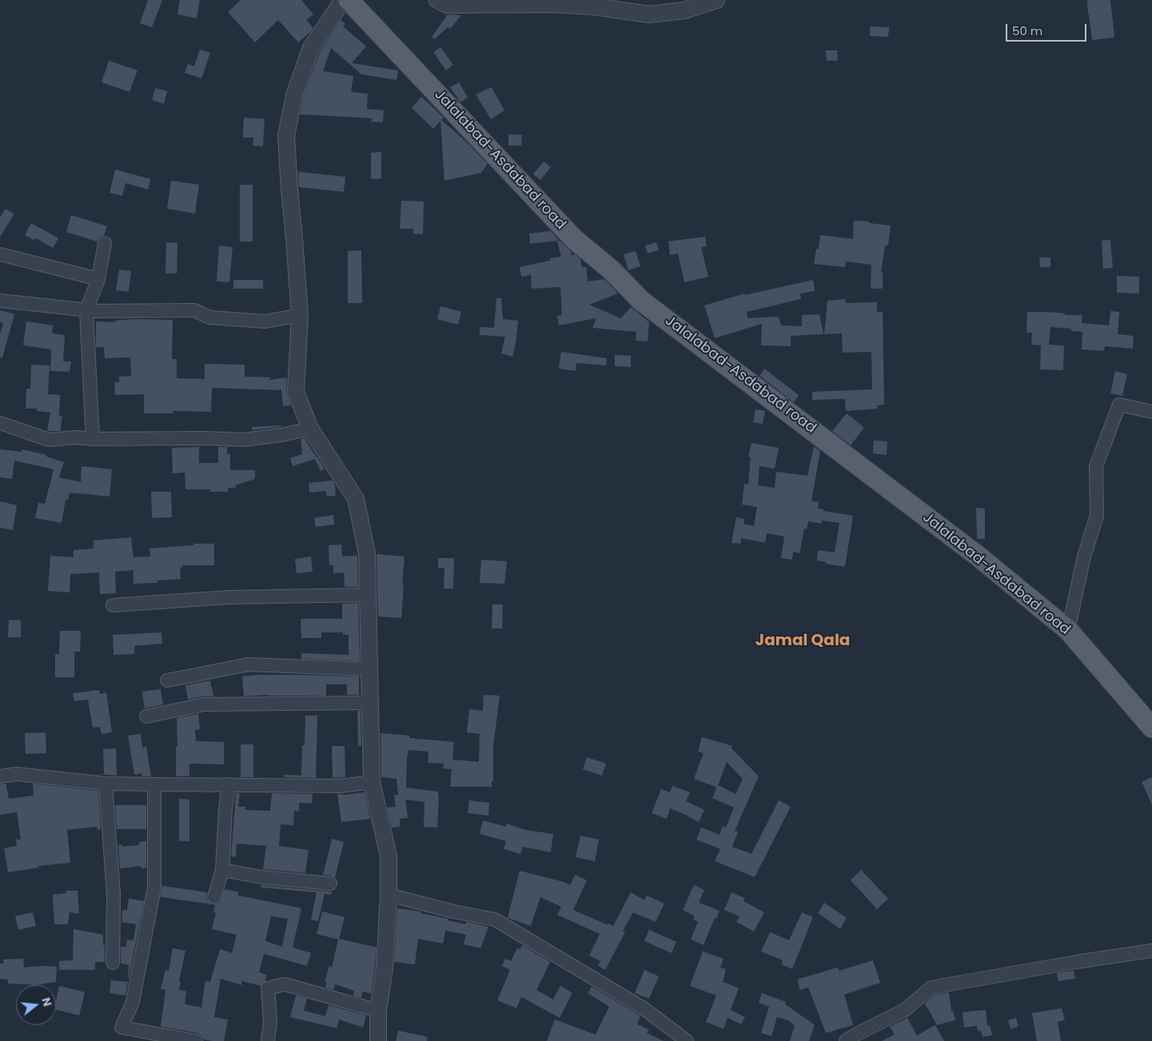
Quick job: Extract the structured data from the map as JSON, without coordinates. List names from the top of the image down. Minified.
{"streets":{"main road":["Jalalabad-Asdabad road"]},"districts":["Jamal Qala"],"scale_bar":"50 m","north":"right"}
